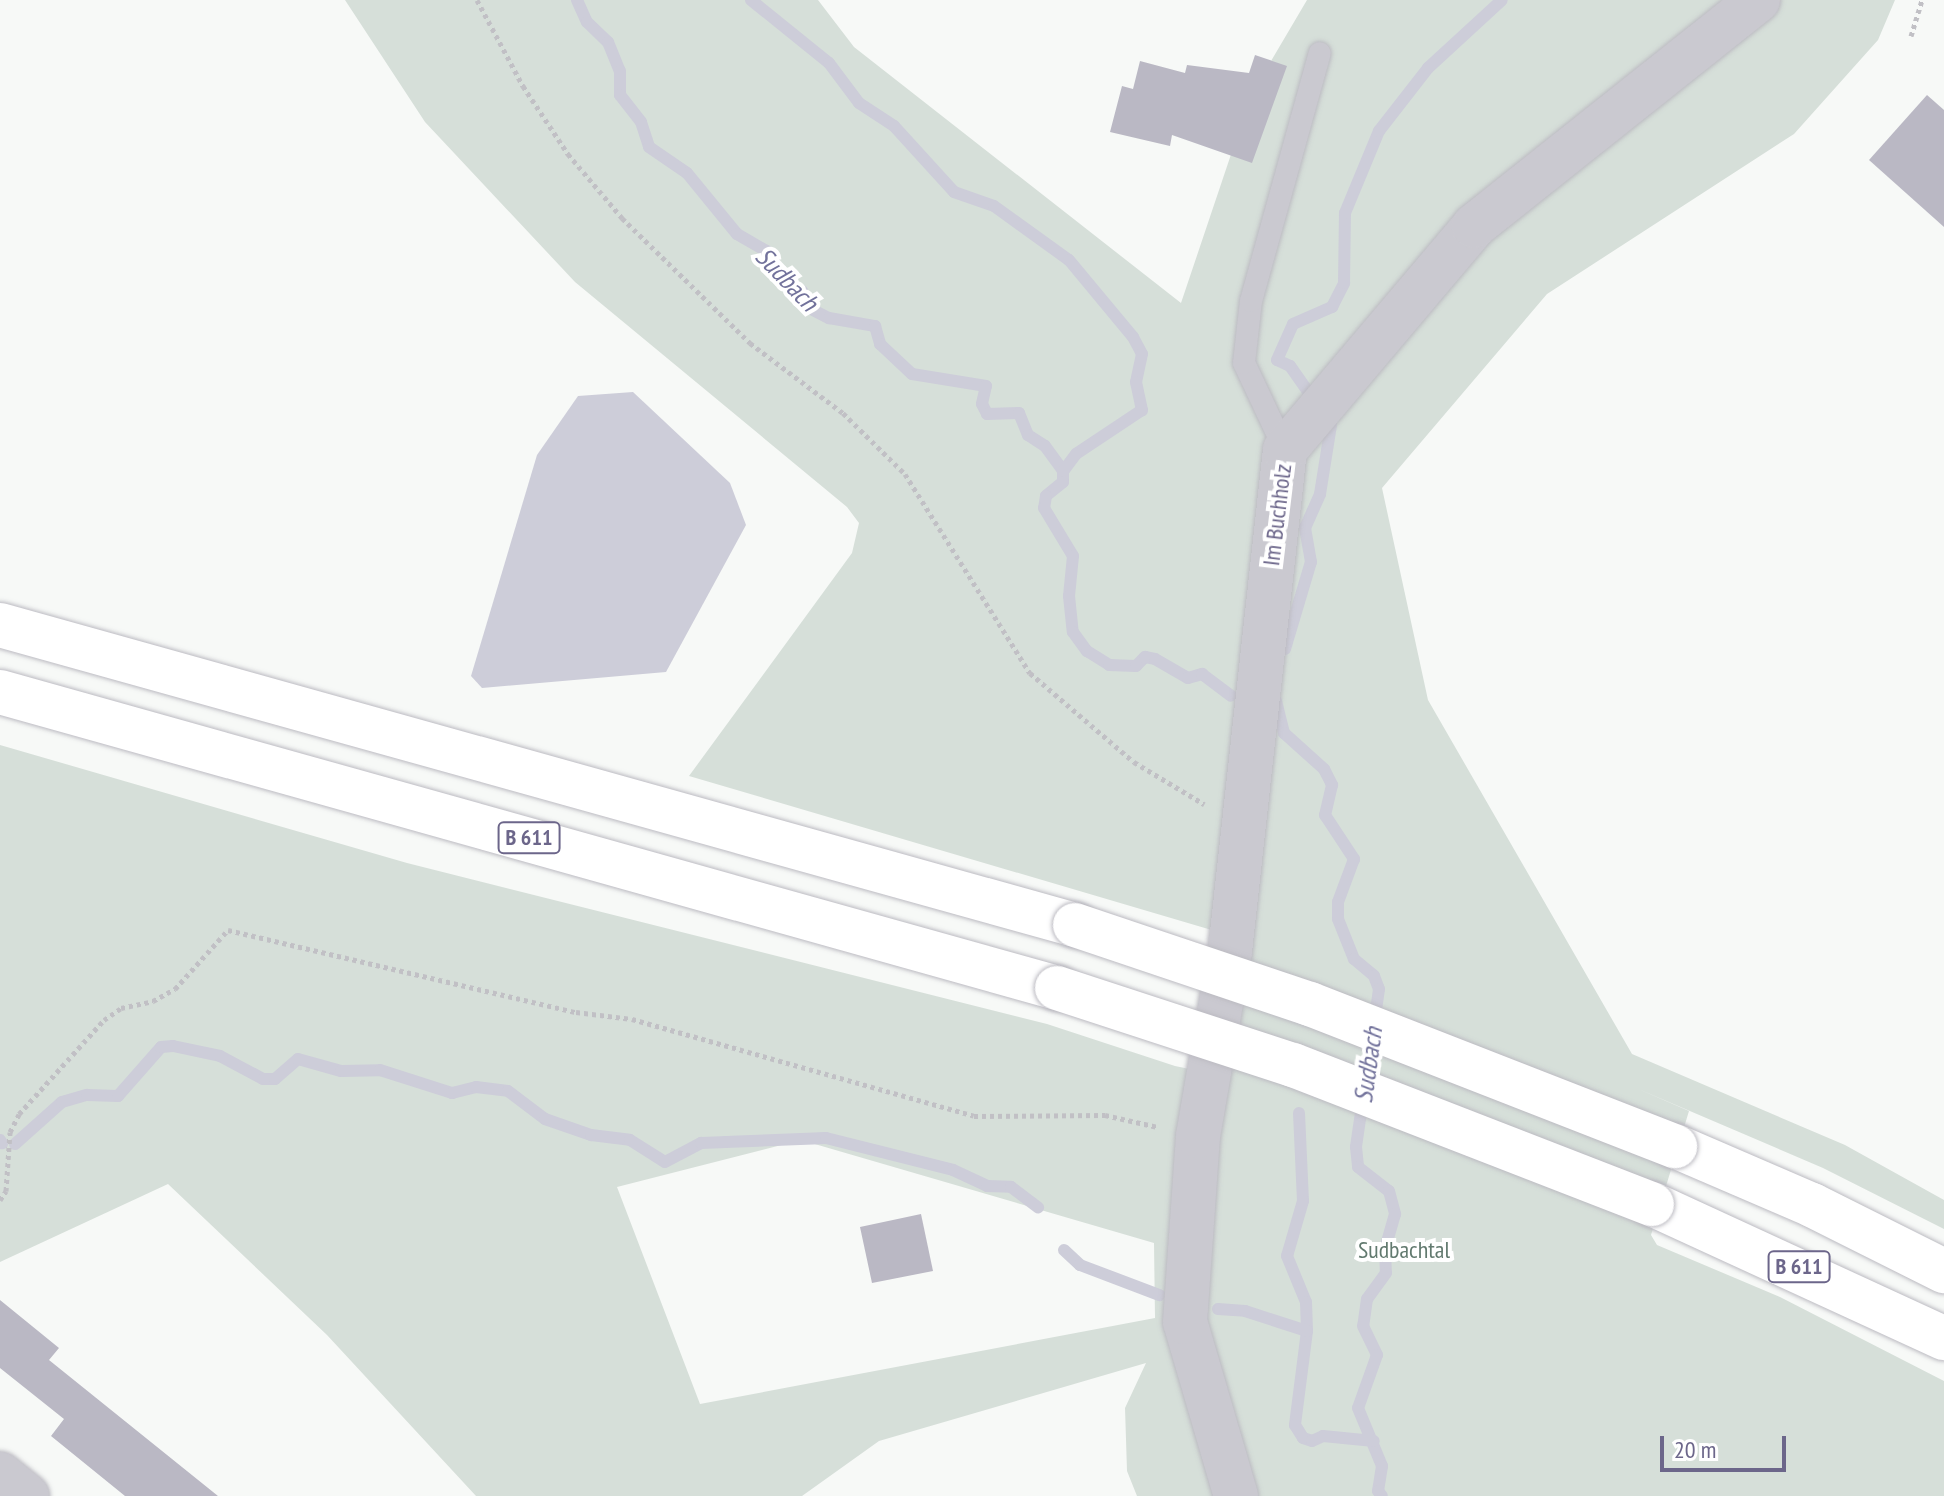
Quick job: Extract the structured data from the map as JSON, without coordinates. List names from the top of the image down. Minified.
{"streets":{"highway":["B 611"],"street":["Im Buchholz"]},"water":["Sudbach"],"parks":["Sudbachtal"],"scale_bar":"20 m"}
